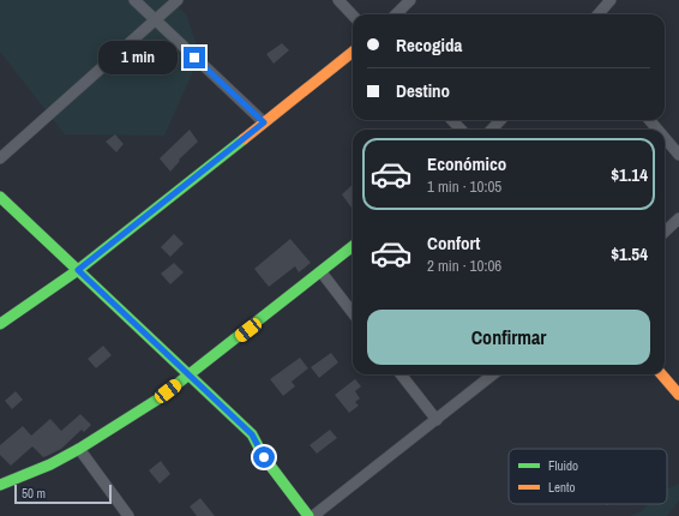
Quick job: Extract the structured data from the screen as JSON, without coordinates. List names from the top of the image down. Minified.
{"legend":["Fluido","Lento"],"scale_bar":"50 m","page":{"banner":["Recogida","Destino"],"bubble":"1 min","list":[{"name":"Económico","note":"1 min · 10:05","value":"$1.14"},{"name":"Confort","note":"2 min · 10:06","value":"$1.54"}],"buttons":"Confirmar","scale":"50 m"}}
